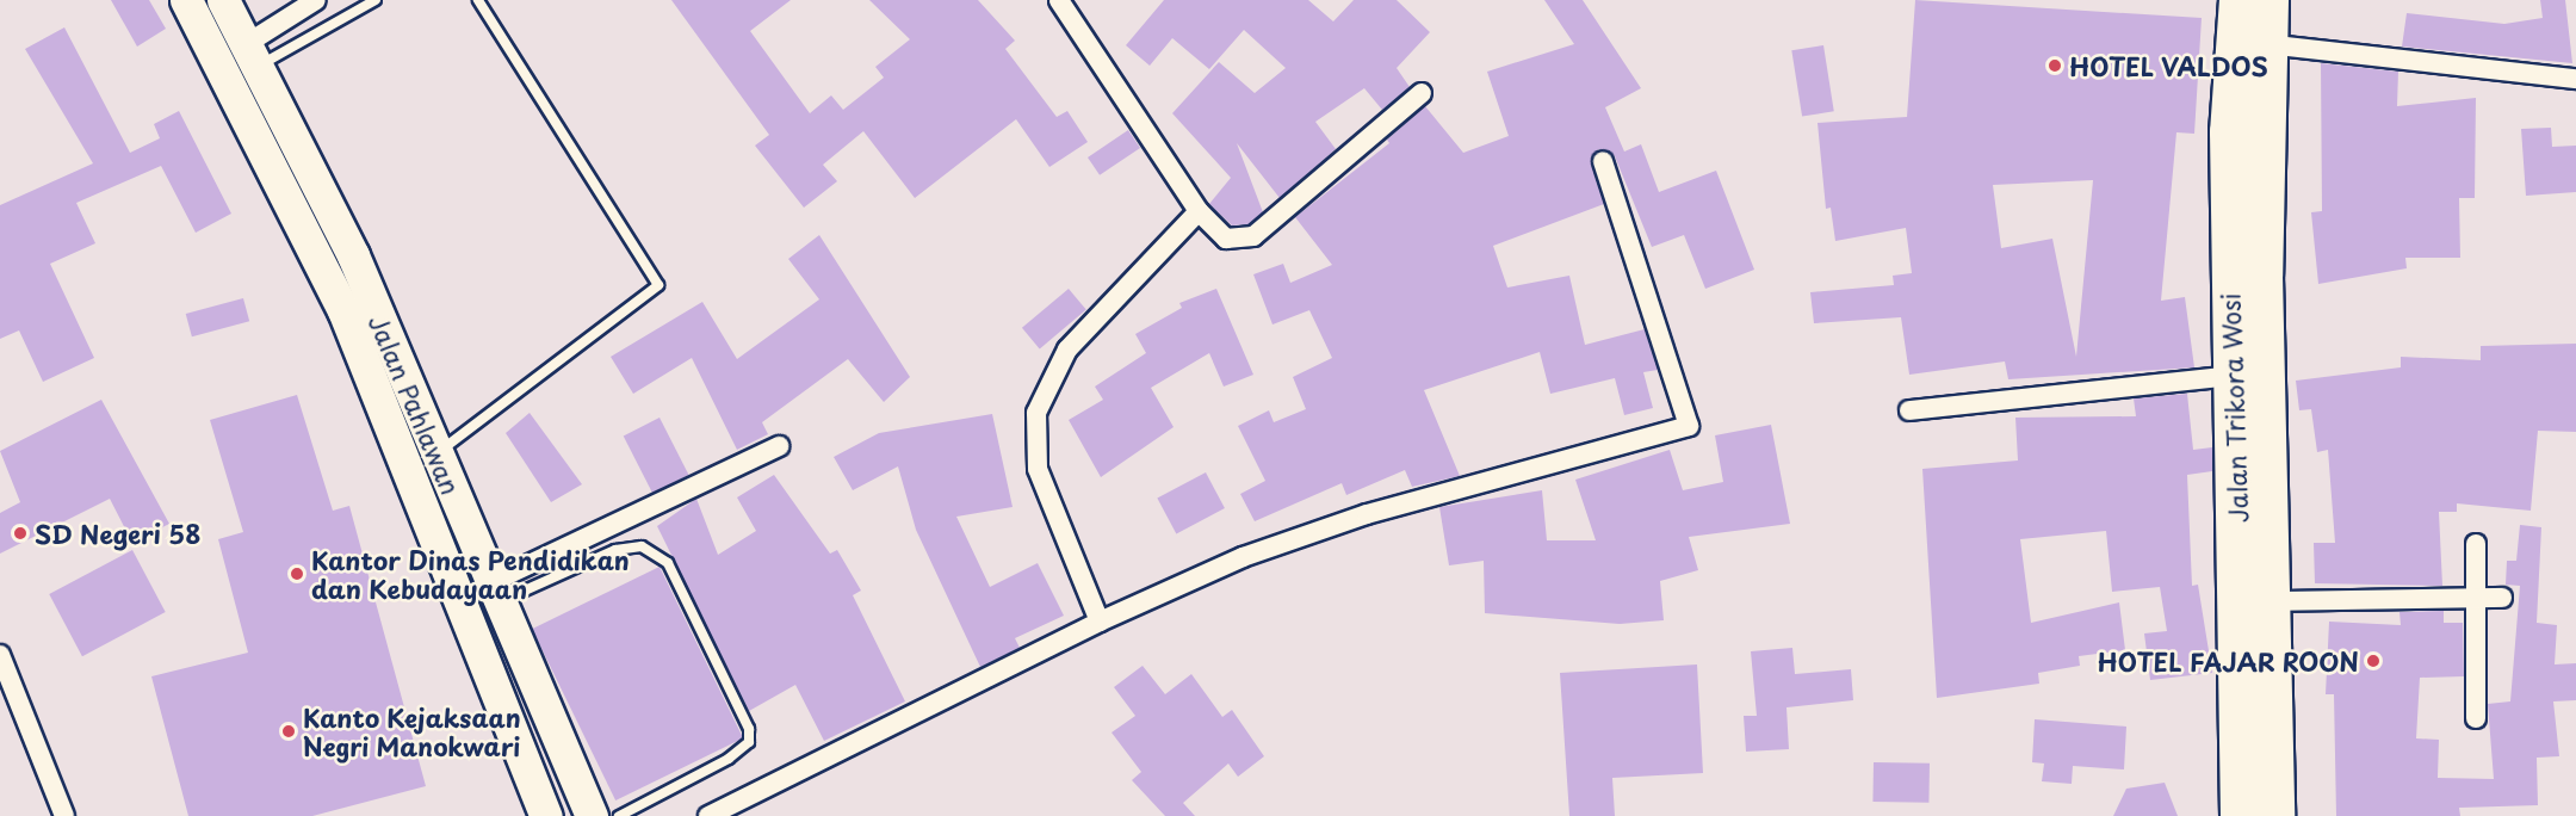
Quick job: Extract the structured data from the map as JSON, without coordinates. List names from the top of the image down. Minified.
{"streets":{"highway":["Jalan Trikora Wosi"],"main road":["Jalan Pahlawan"]},"places":["HOTEL VALDOS","SD Negeri 58","Kantor Dinas Pendidikan dan Kebudayaan","HOTEL FAJAR ROON","Kanto Kejaksaan Negri Manokwari"]}
